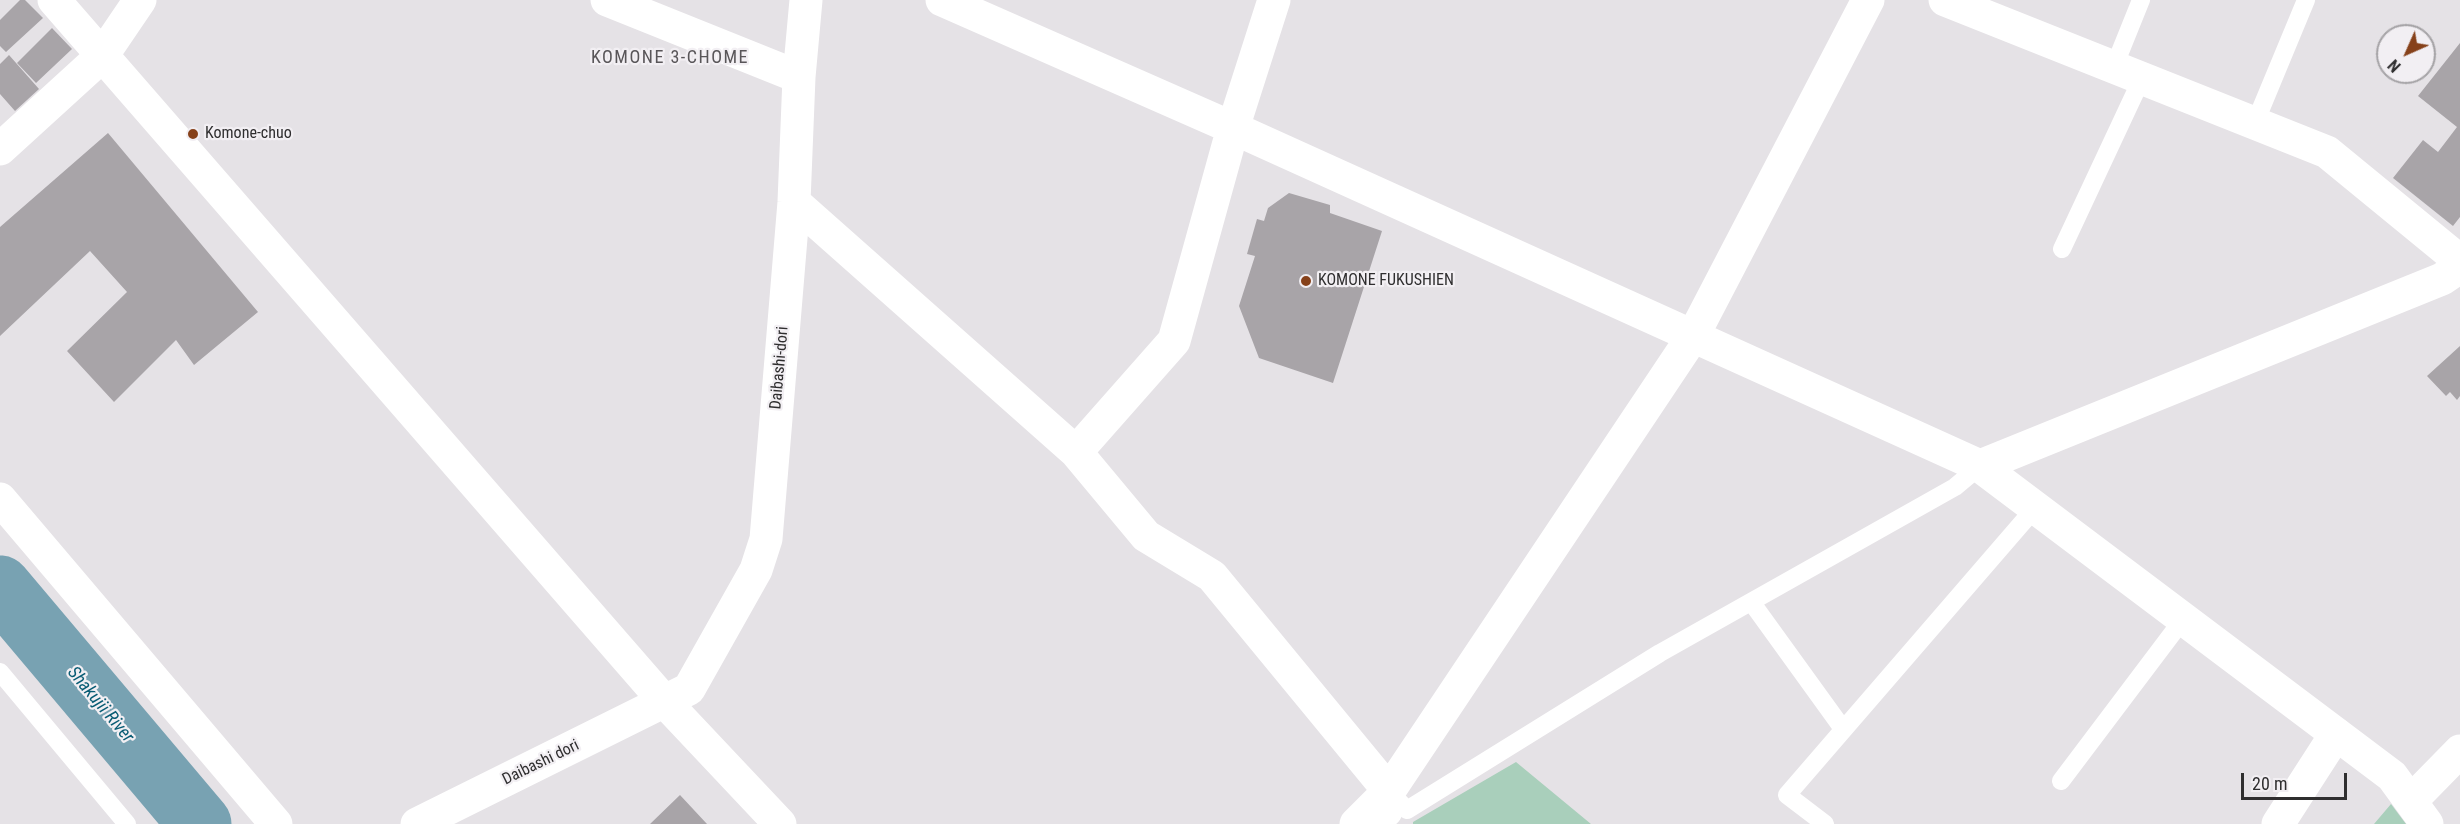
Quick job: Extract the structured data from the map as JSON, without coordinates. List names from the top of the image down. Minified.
{"streets":{"street":["Daibashi-dori","Daibashi dori"]},"crossings":[["Daibashi-dori","Daibashi dori"]],"districts":["KOMONE 3-CHOME"],"water":["Shakujii River"],"places":["Komone-chuo","KOMONE FUKUSHIEN"],"scale_bar":"20 m","north":"bottom left"}
